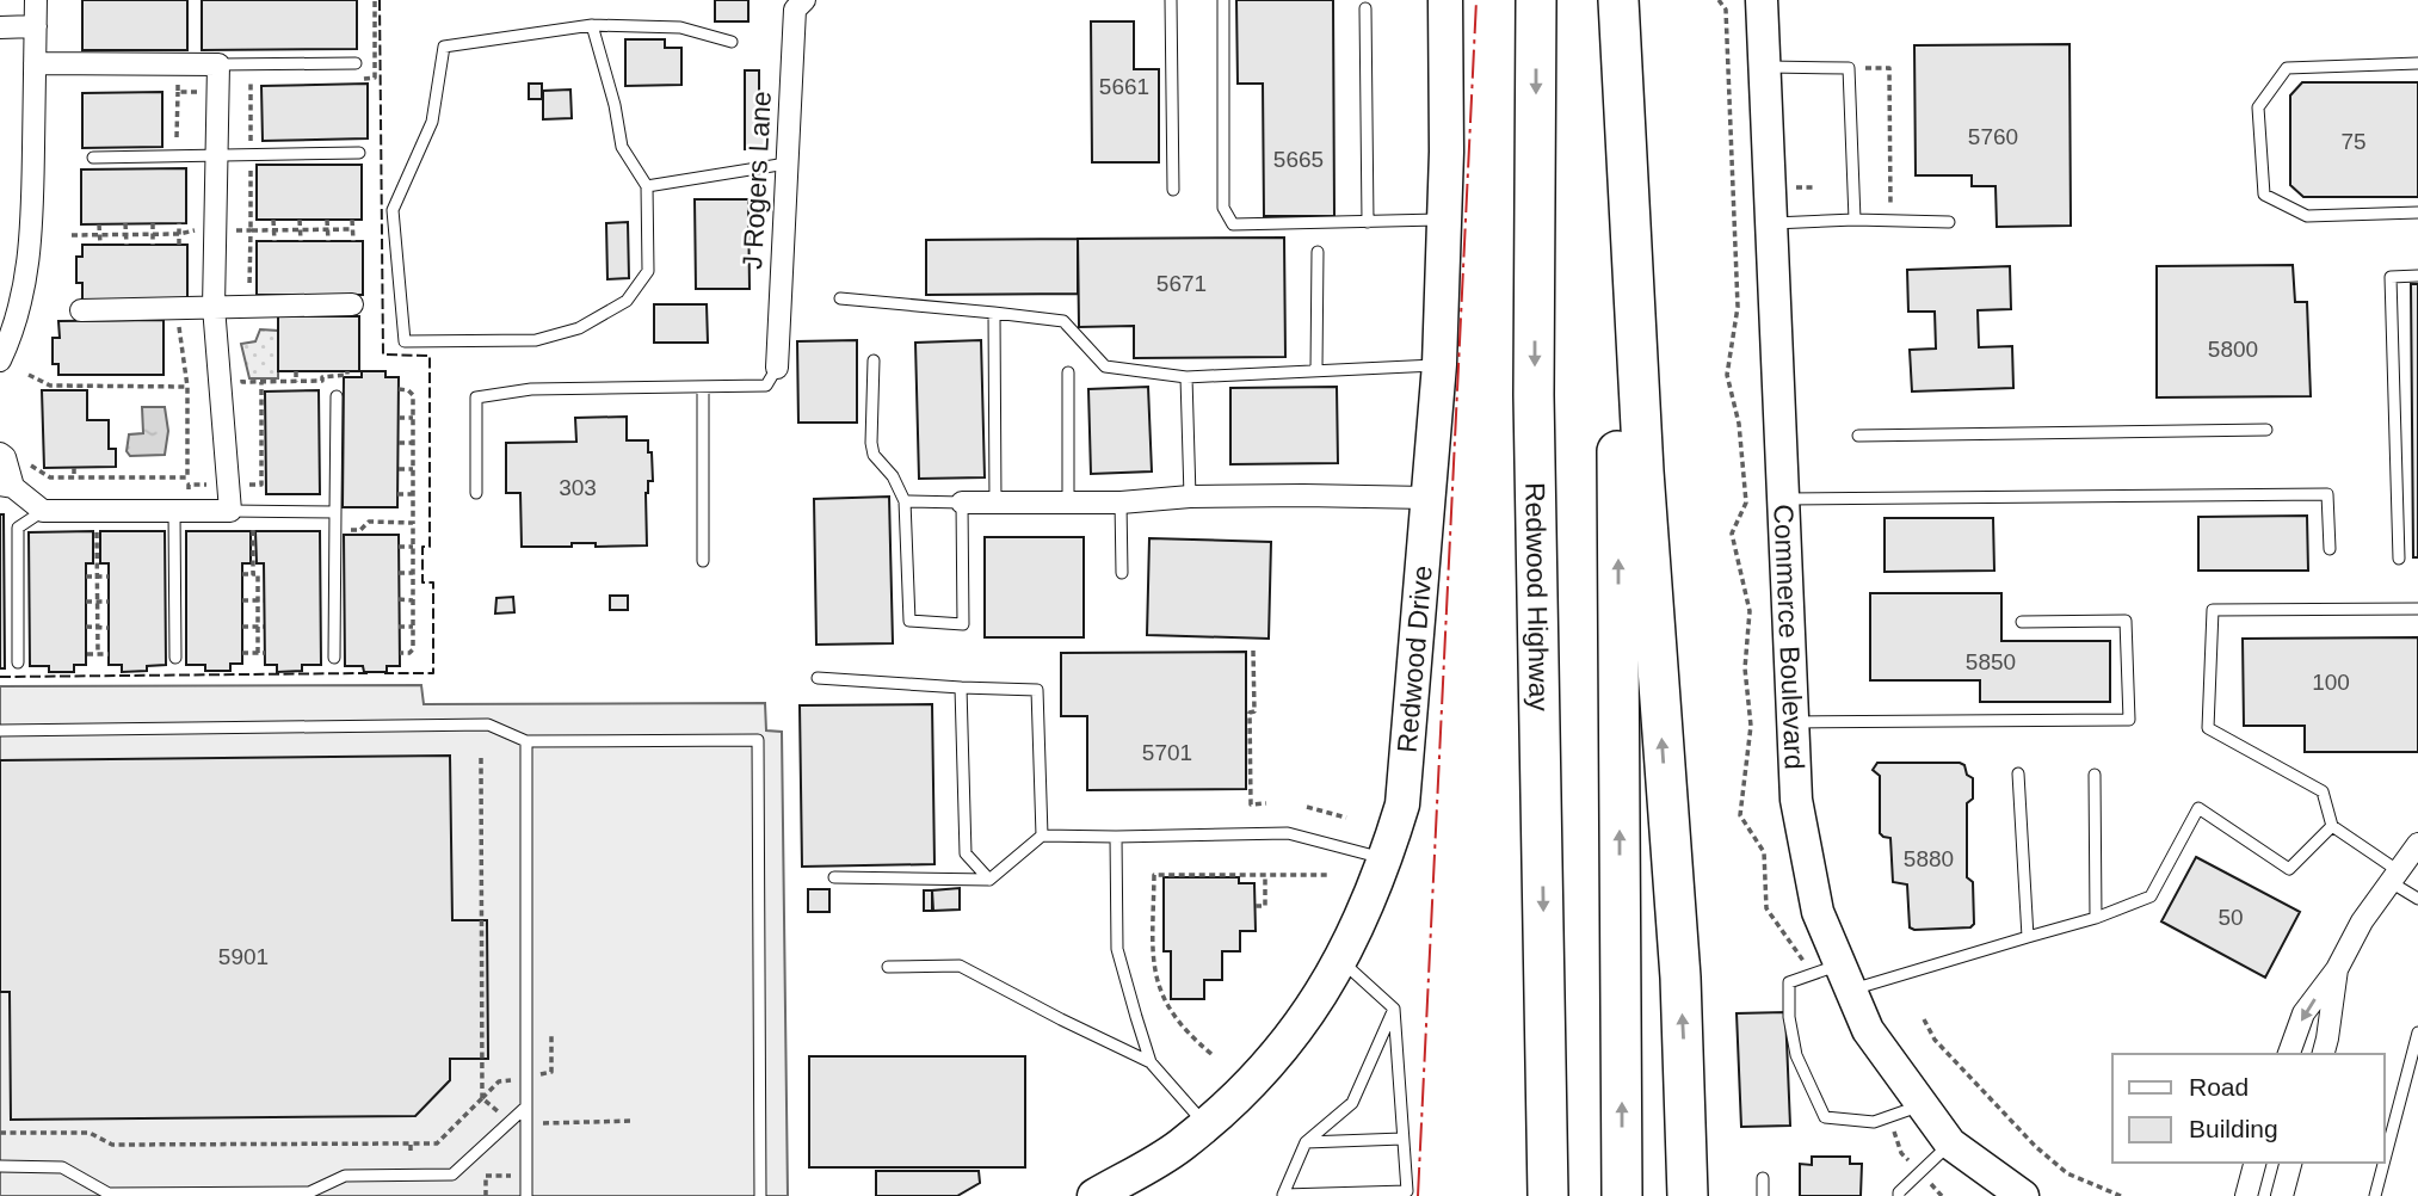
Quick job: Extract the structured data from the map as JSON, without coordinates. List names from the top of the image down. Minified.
{"streets":{"highway":["Redwood Highway"],"main road":["Redwood Drive"],"street":["J Rogers Lane","Commerce Boulevard"]},"house_numbers":["5661","5760","75","5665","5671","5800","303","5850","100","5701","5880","50","5901"],"legend":["Road","Building"]}
